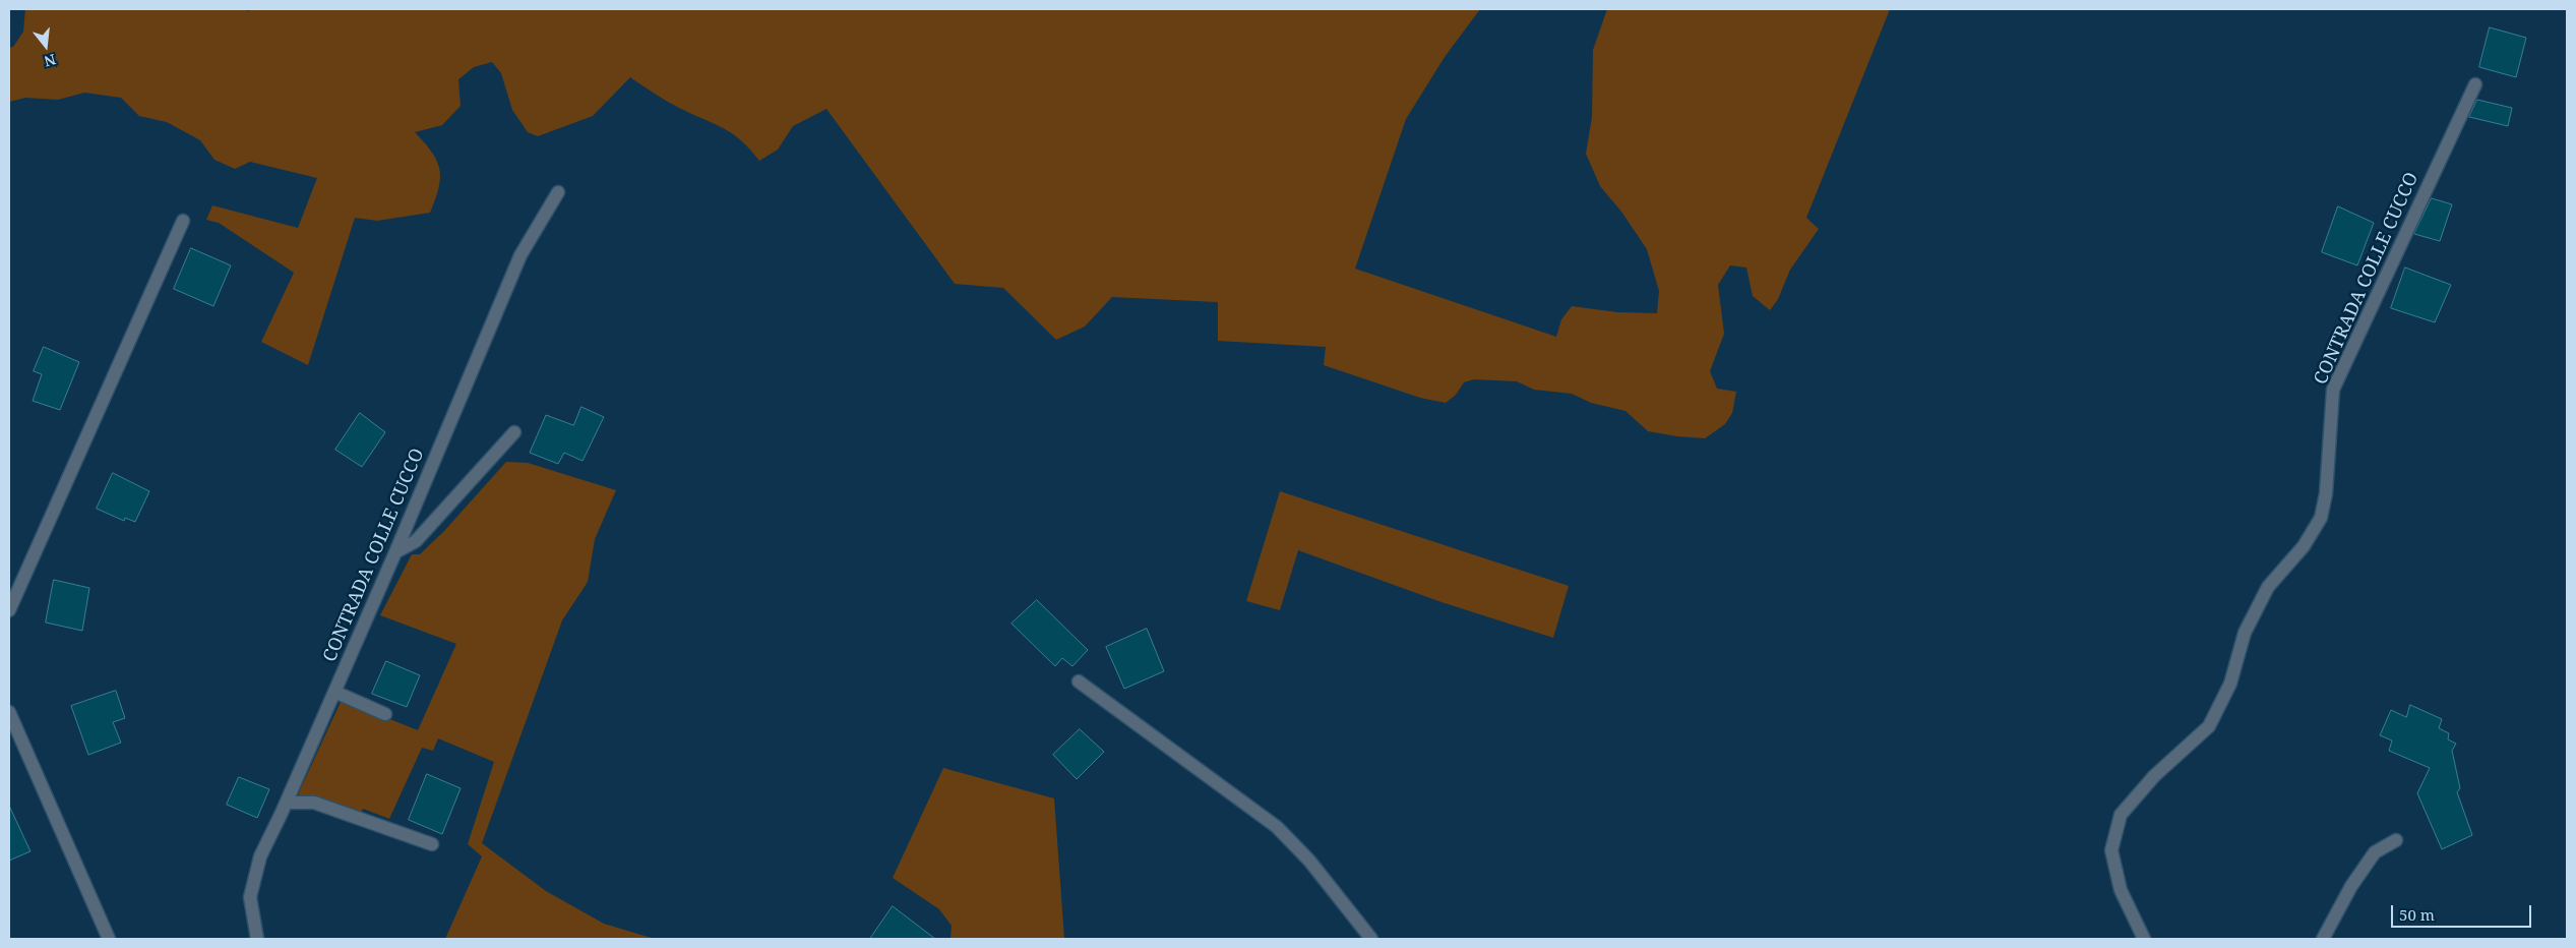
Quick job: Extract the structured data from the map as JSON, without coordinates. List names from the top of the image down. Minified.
{"streets":{"street":["CONTRADA COLLE CUCCO"]},"scale_bar":"50 m","north":"bottom"}
